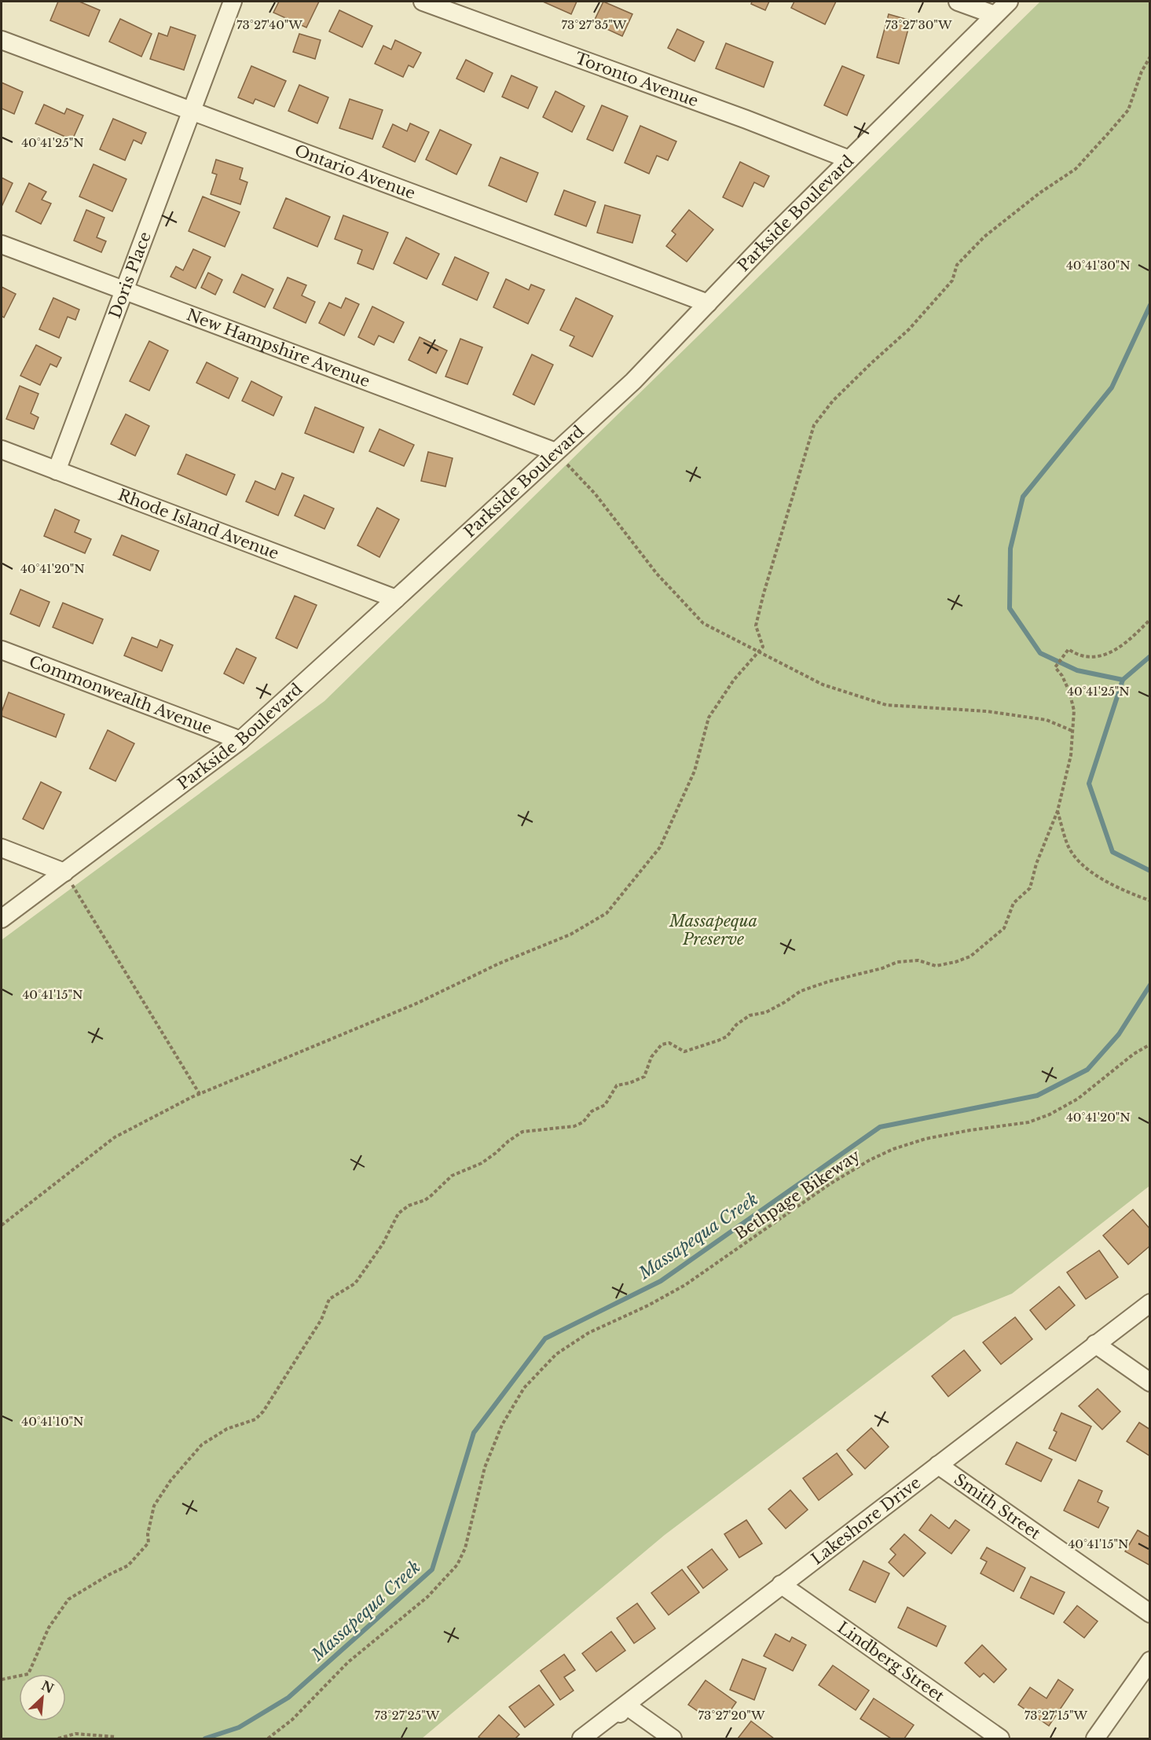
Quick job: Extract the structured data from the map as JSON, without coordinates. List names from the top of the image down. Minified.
{"streets":{"street":["Toronto Avenue","Ontario Avenue","Parkside Boulevard","Doris Place","New Hampshire Avenue","Rhode Island Avenue","Commonwealth Avenue","Smith Street","Lakeshore Drive","Lindberg Street"],"path":["Bethpage Bikeway"]},"crossings":[["Toronto Avenue","Parkside Boulevard"],["Ontario Avenue","Parkside Boulevard"],["Ontario Avenue","Doris Place"],["Parkside Boulevard","New Hampshire Avenue"],["Parkside Boulevard","Rhode Island Avenue"],["Parkside Boulevard","Commonwealth Avenue"],["Doris Place","New Hampshire Avenue"],["Doris Place","Rhode Island Avenue"],["Smith Street","Lakeshore Drive"],["Lakeshore Drive","Lindberg Street"]],"water":["Massapequa Creek"],"parks":["Massapequa Preserve"],"north":"top right","coordinates":["73°27'40\"W","73°27'35\"W","73°27'30\"W","40°41'25\"N","40°41'30\"N","40°41'20\"N","40°41'15\"N","40°41'10\"N","73°27'25\"W","73°27'20\"W","73°27'15\"W"]}
